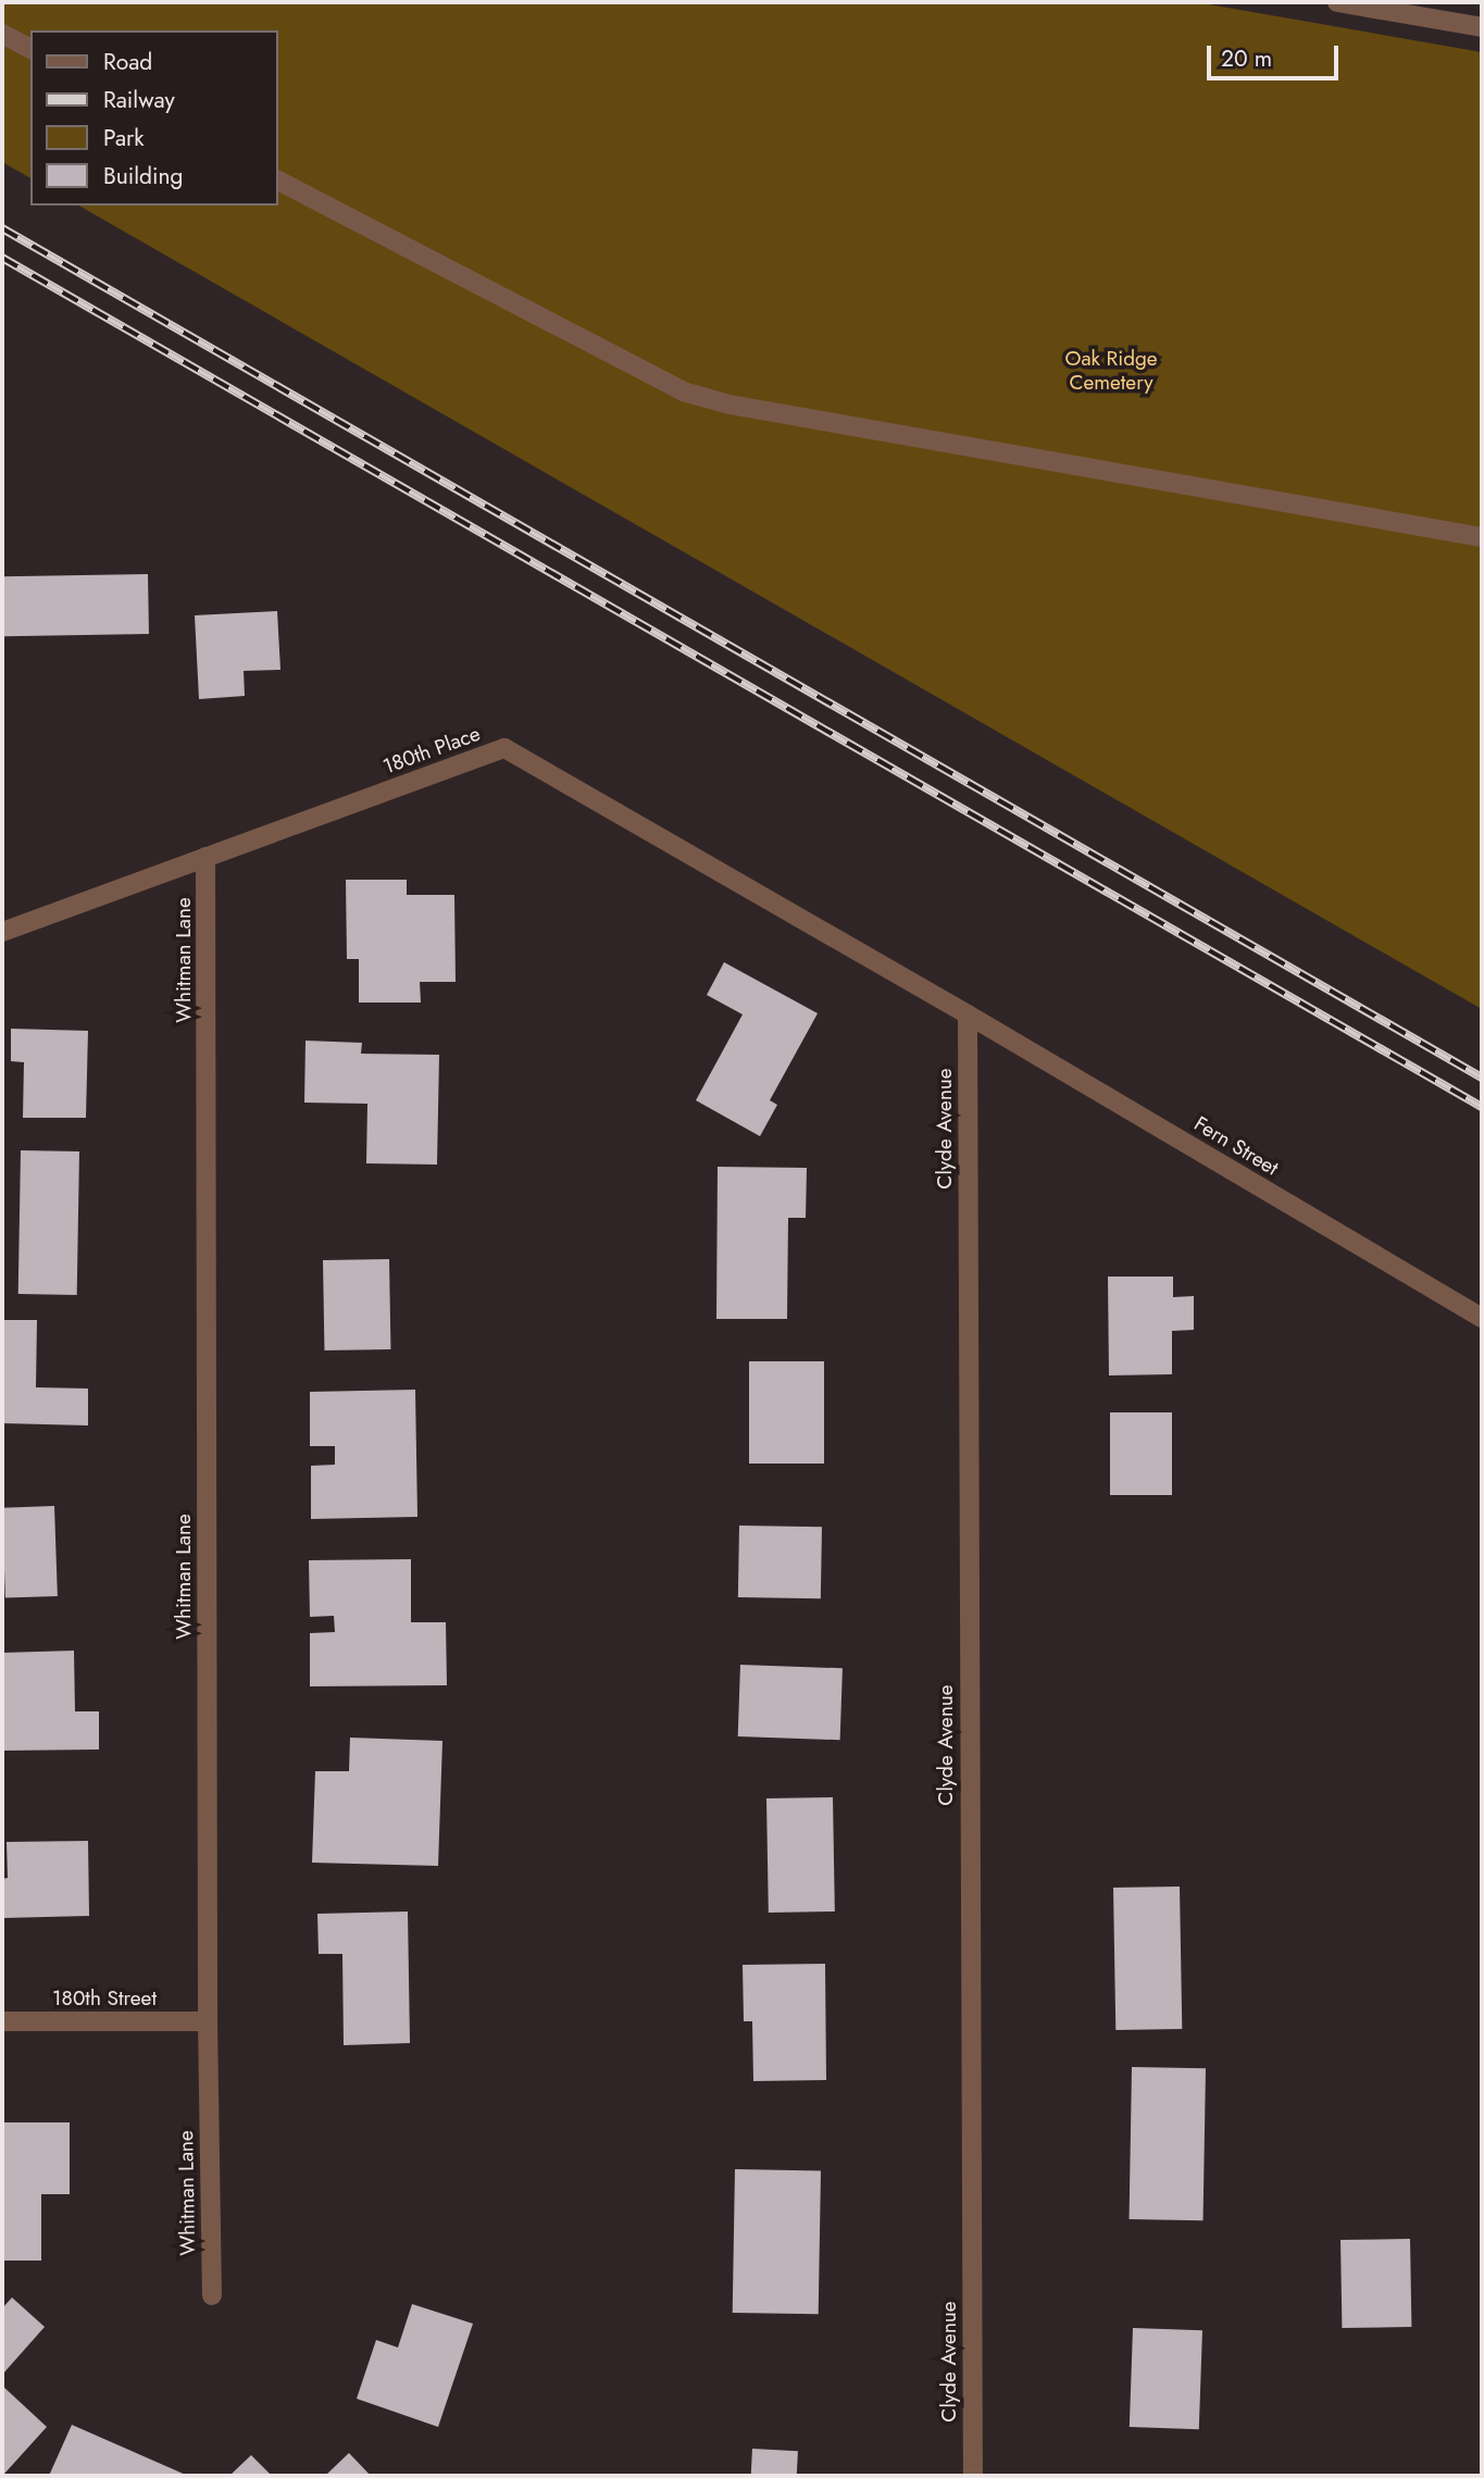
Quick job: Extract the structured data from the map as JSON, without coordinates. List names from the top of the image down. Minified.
{"streets":{"street":["180th Place","Whitman Lane","Clyde Avenue","Fern Street","180th Street"]},"crossings":[["180th Place","Whitman Lane"],["180th Place","Clyde Avenue"],["180th Place","Fern Street"],["Whitman Lane","180th Street"],["Clyde Avenue","Fern Street"]],"parks":["Oak Ridge Cemetery"],"legend":["Road","Railway","Park","Building"],"scale_bar":"20 m"}
